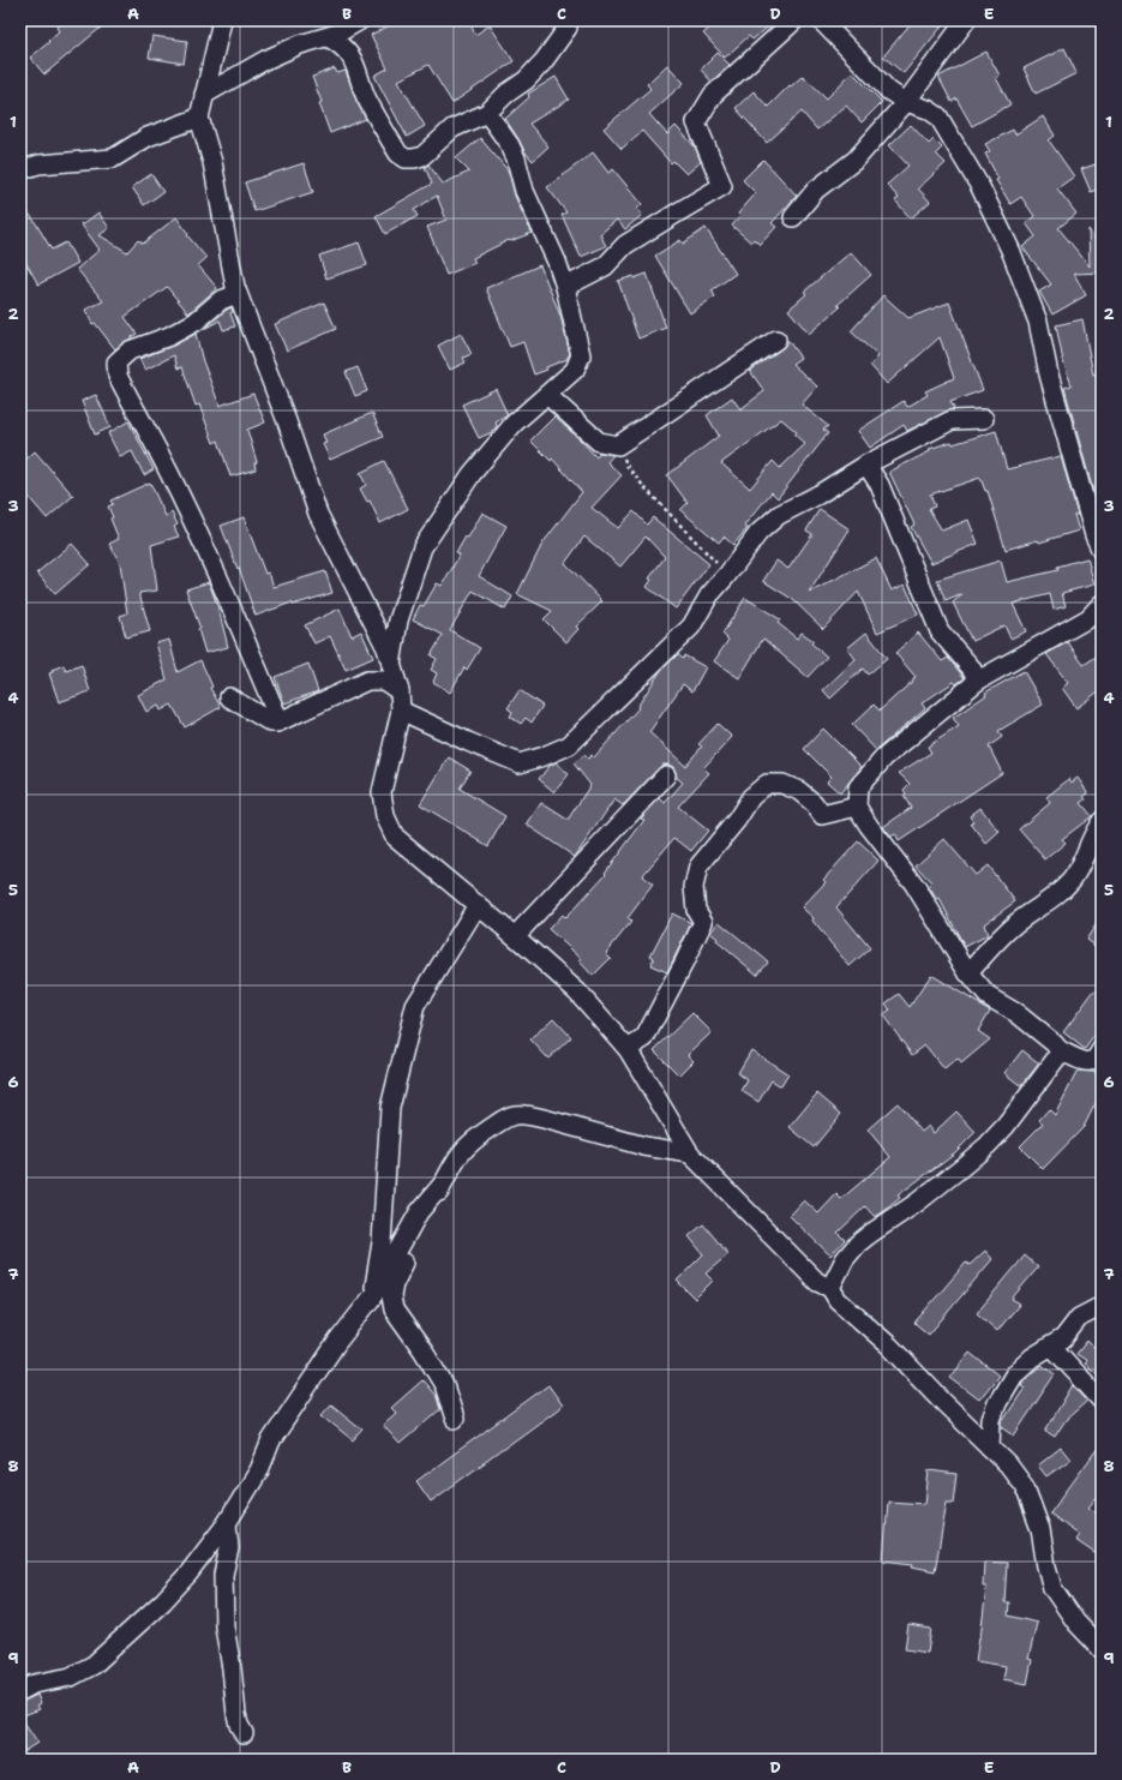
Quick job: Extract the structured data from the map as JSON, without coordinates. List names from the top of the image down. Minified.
{"grid":{"columns":["A","B","C","D","E"],"rows":["1","2","3","4","5","6","7","8","9"]}}
